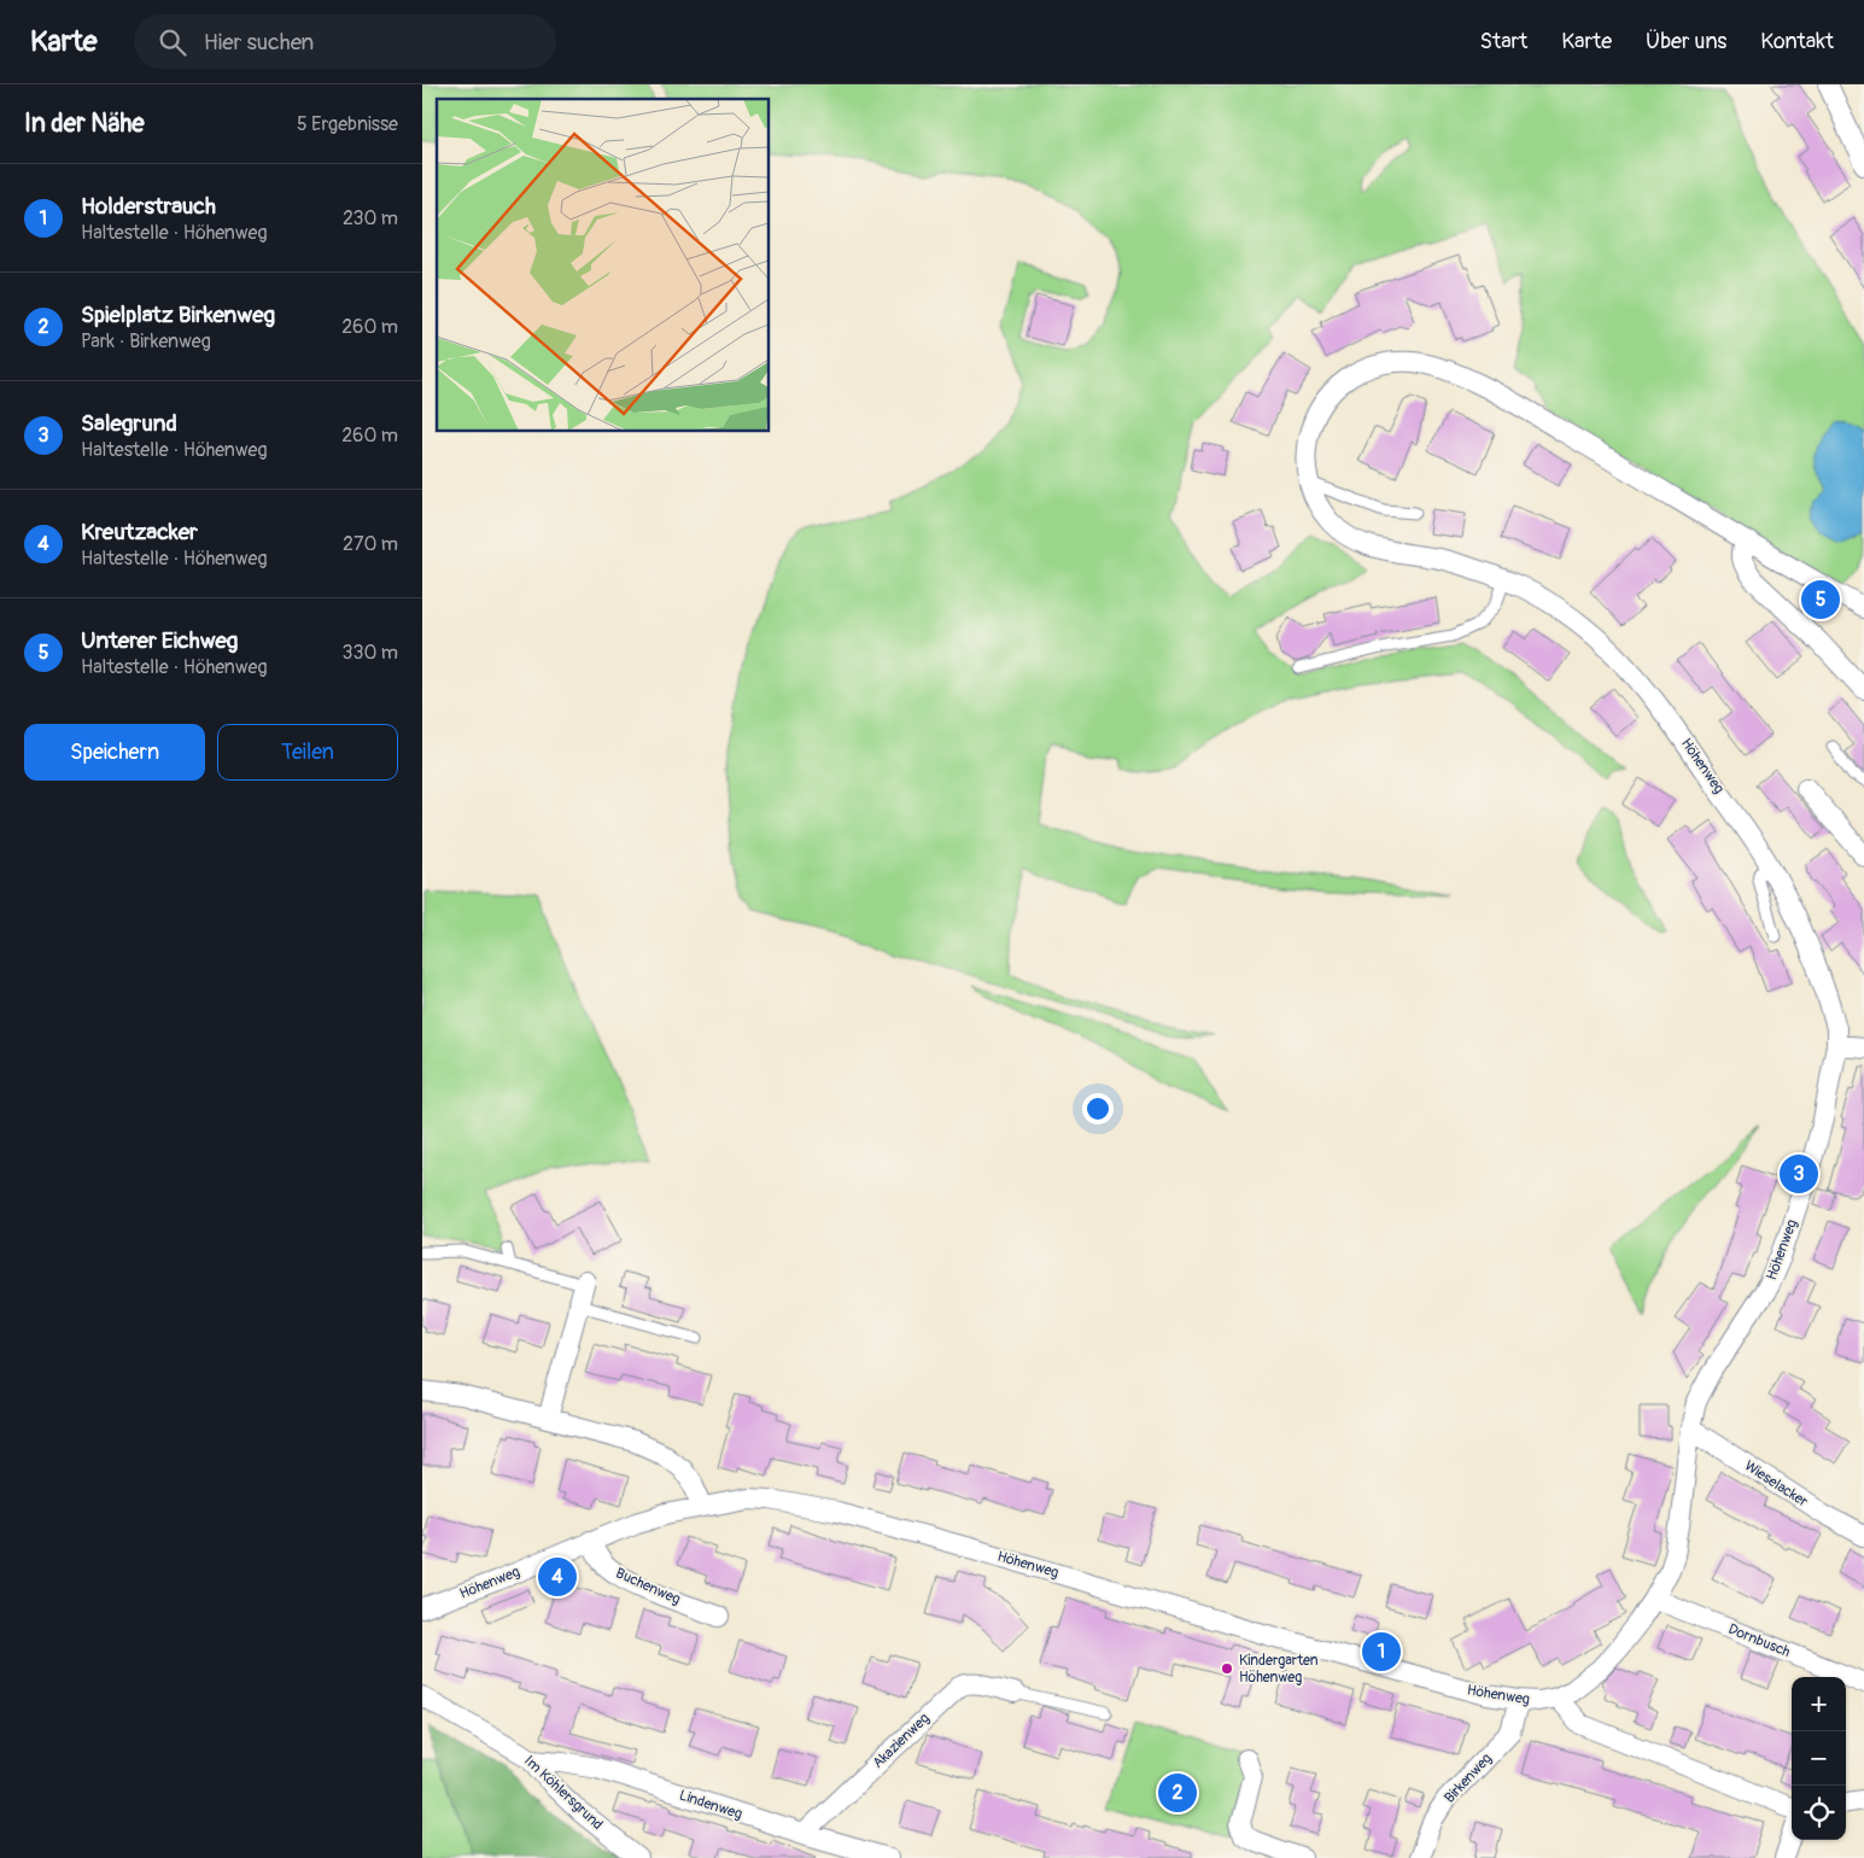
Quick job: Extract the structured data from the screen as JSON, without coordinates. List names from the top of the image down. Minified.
{"streets":{"street":["Höhenweg","Wieselacker","Buchenweg","Dornbusch","Akazienweg","Birkenweg","Im Köhlersgrund","Lindenweg"]},"crossings":[["Höhenweg","Wieselacker"],["Höhenweg","Buchenweg"],["Höhenweg","Dornbusch"],["Höhenweg","Birkenweg"],["Akazienweg","Lindenweg"],["Im Köhlersgrund","Lindenweg"]],"places":["Kindergarten Höhenweg"],"page":{"header":"Karte","search":"Hier suchen","nav":["Start","Karte","Über uns","Kontakt"],"heading":["In der Nähe","5 Ergebnisse"],"list":[{"mark":"1","name":"Holderstrauch","note":"Haltestelle · Höhenweg","value":"230 m"},{"mark":"2","name":"Spielplatz Birkenweg","note":"Park · Birkenweg","value":"260 m"},{"mark":"3","name":"Salegrund","note":"Haltestelle · Höhenweg","value":"260 m"},{"mark":"4","name":"Kreutzacker","note":"Haltestelle · Höhenweg","value":"270 m"},{"mark":"5","name":"Unterer Eichweg","note":"Haltestelle · Höhenweg","value":"330 m"}],"pins":["5","3","4","1","2"],"buttons":["Speichern","Teilen"],"map_buttons":["+","−"]}}
